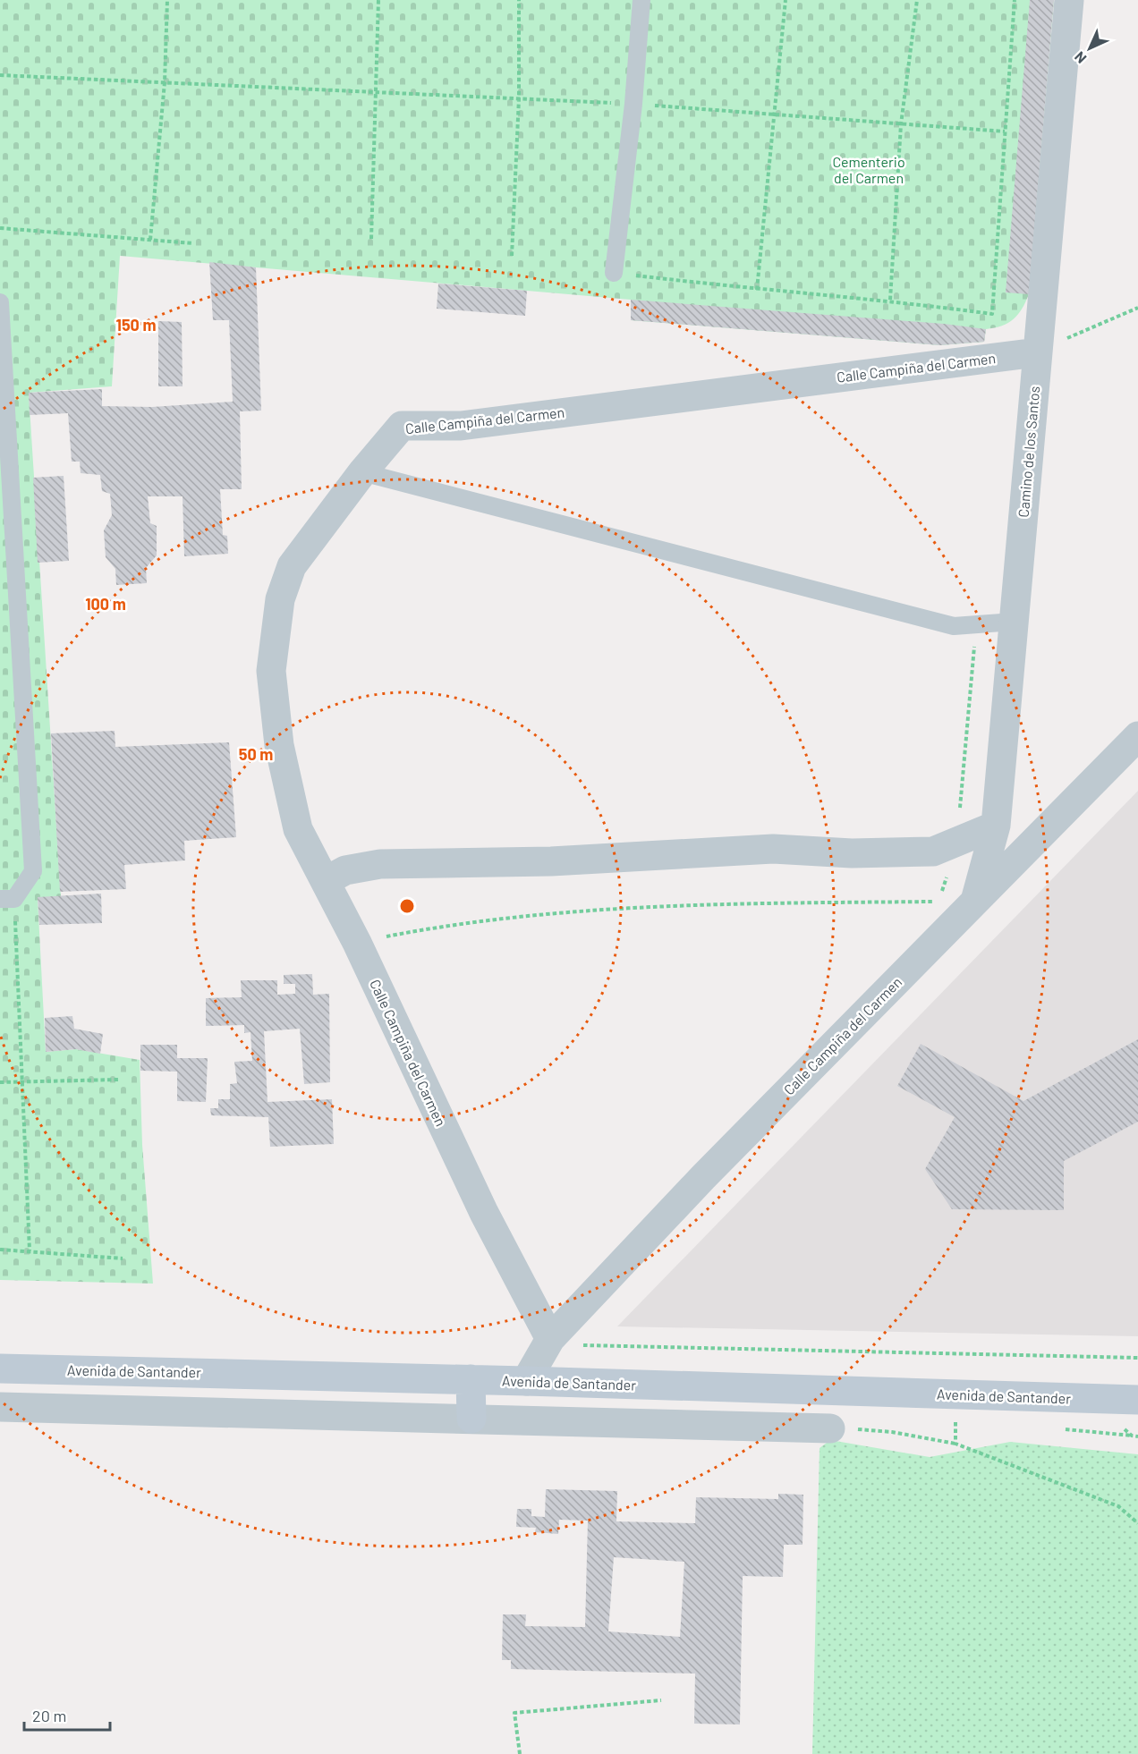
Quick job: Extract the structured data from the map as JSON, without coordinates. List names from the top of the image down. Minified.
{"streets":{"main road":["Avenida de Santander"],"street":["Calle Campiña del Carmen","Camino de los Santos"]},"crossings":[["Calle Campiña del Carmen","Camino de los Santos"],["Calle Campiña del Carmen","Avenida de Santander"]],"parks":["Cementerio del Carmen"],"scale_bar":"20 m","north":"bottom left","rings":["150 m","100 m","50 m"]}
